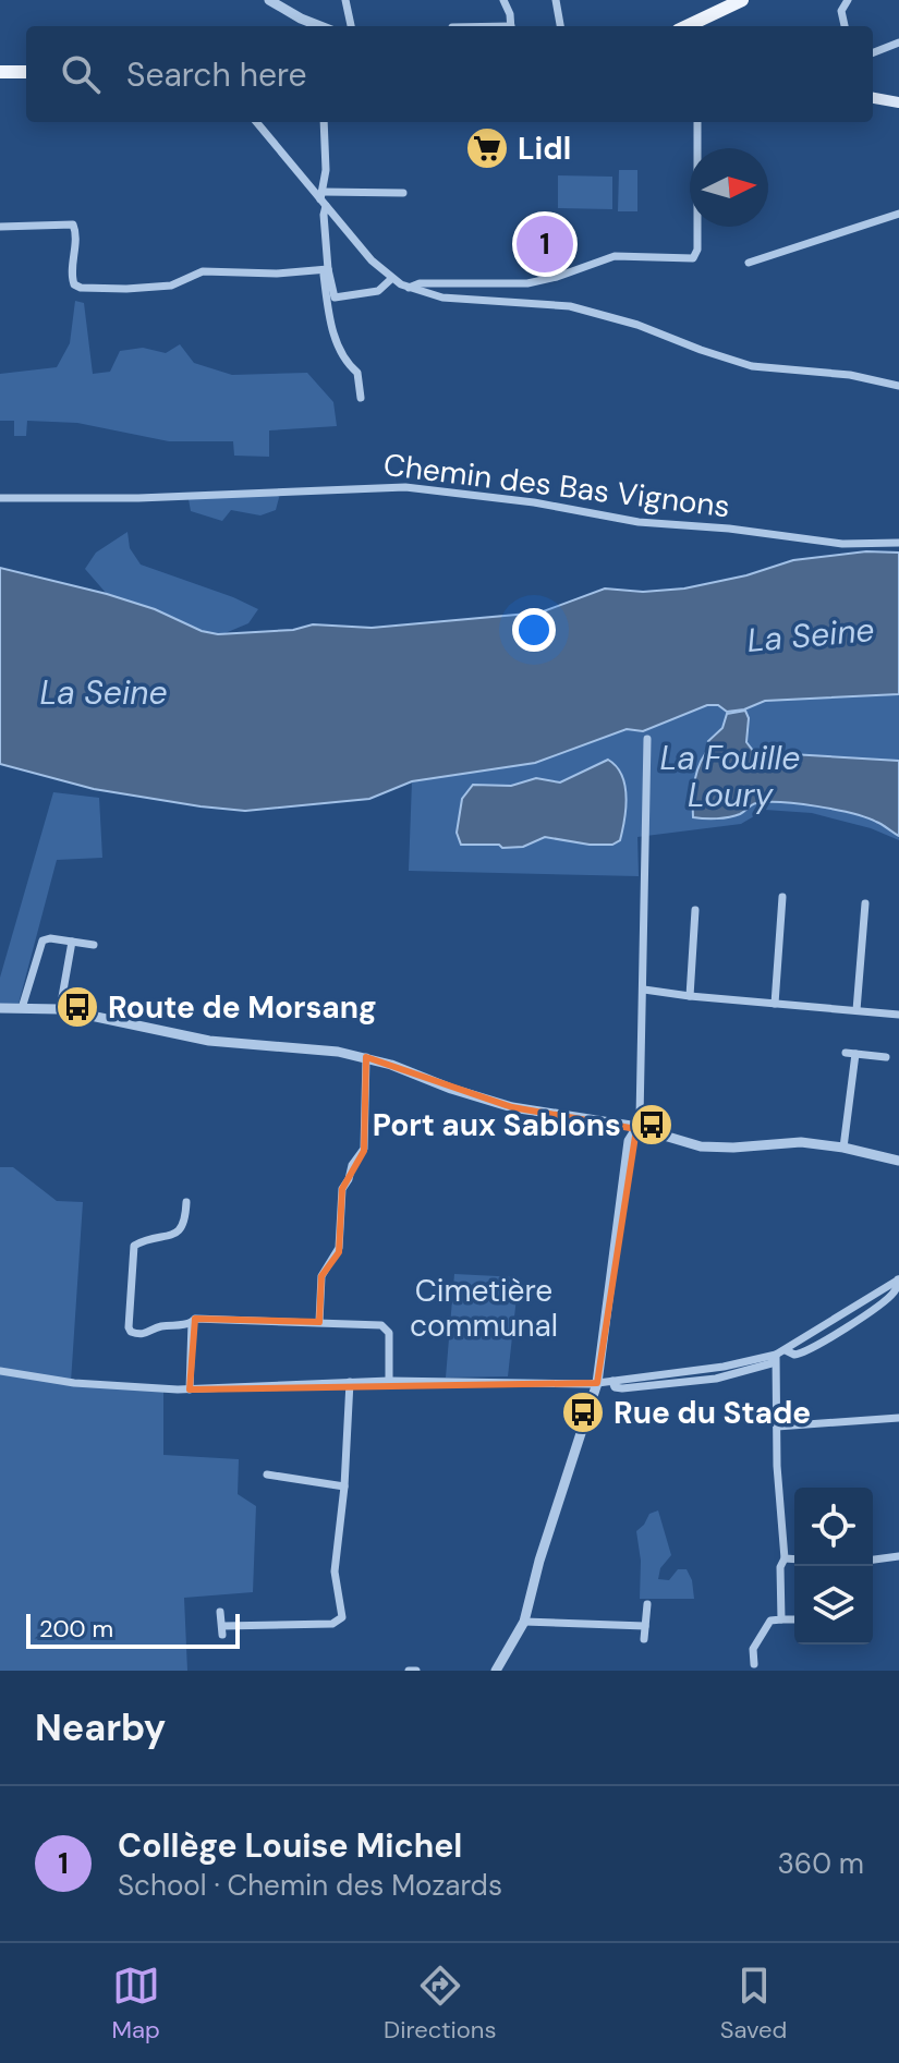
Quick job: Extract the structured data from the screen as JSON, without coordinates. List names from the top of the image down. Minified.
{"streets":{"street":["Chemin des Bas Vignons"]},"water":["La Seine","La Fouille Loury"],"parks":["Cimetière communal"],"places":{"supermarket":["Lidl"],"bus stop":["Route de Morsang","Port aux Sablons","Rue du Stade"]},"scale_bar":"200 m","north":"right","page":{"search":"Search here","pins":"1","scale":"200 m","heading":"Nearby","list":[{"mark":"1","name":"Collège Louise Michel","note":"School · Chemin des Mozards","value":"360 m"}],"nav":["Map","Directions","Saved"]}}
